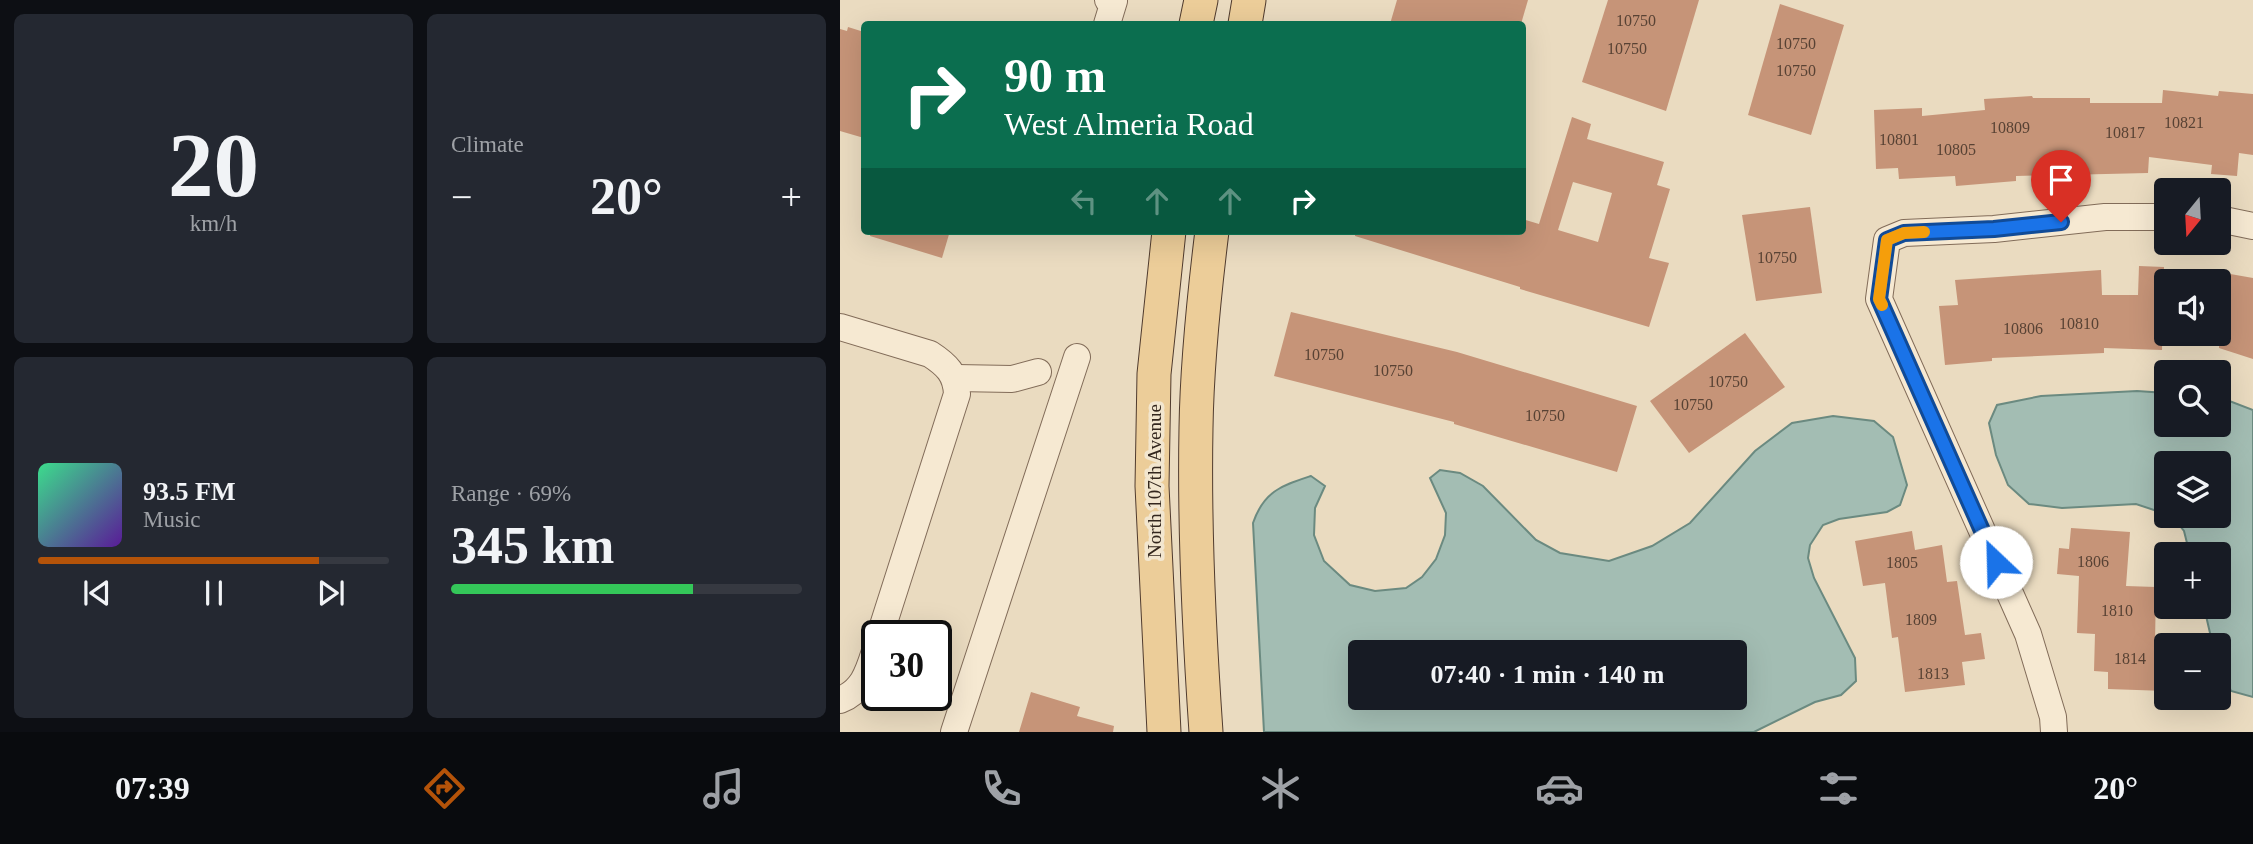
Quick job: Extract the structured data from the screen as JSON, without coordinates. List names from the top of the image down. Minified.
{"streets":{"main road":["North 107th Avenue"]},"house_numbers":["10750","10750","10750","10750","10821","10809","10817","10801","10805","10750","10810","10806","10750","10750","10750","10750","10750","1806","1805","1810","1809","1814","1813"],"north":"bottom","page":{"tile":[["20","km/h"],"Climate",["Range · 69%","345 km"]],"turn":["90 m","West Almeria Road"],"heat":["−","20°","+"],"map_buttons":["+","−"],"song":["93.5 FM","Music"],"limit":"30","trip":"07:40 · 1 min · 140 m","tabs":["07:39","20°"]}}
